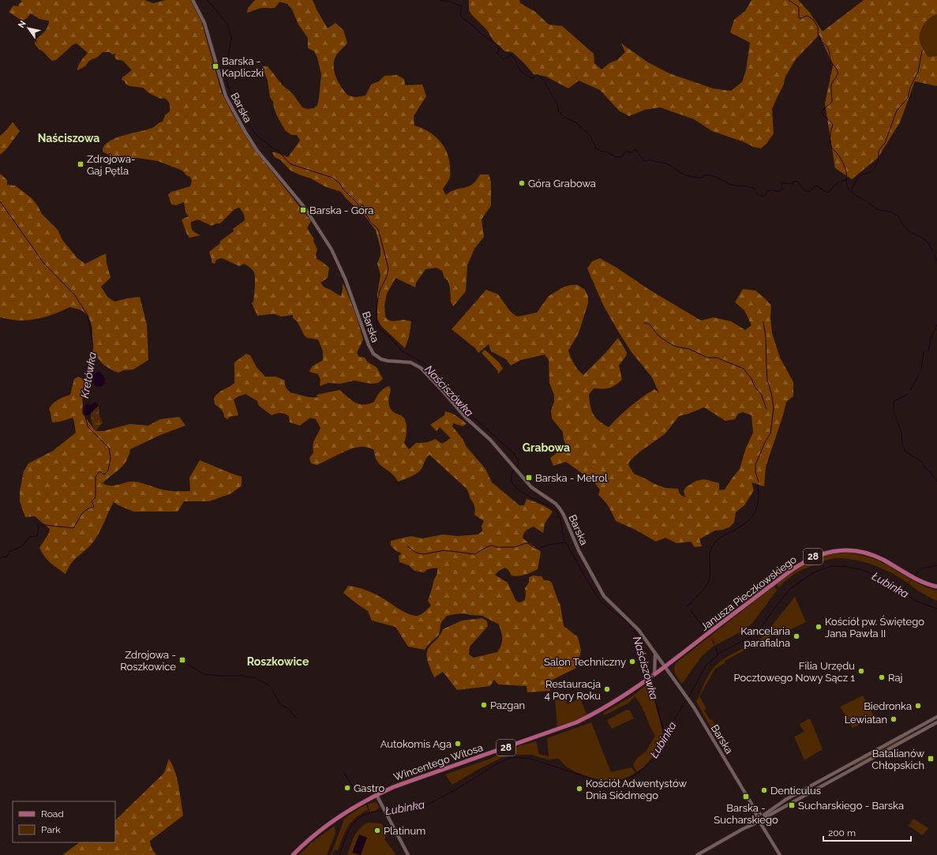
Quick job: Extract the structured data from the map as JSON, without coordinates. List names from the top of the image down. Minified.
{"streets":{"main road":["28","Janusza Pieczkowskiego","Wincentego Witosa"],"street":["Barska"]},"crossings":[["Barska","Janusza Pieczkowskiego"],["Barska","Wincentego Witosa"],["Janusza Pieczkowskiego","Wincentego Witosa"]],"districts":["Naściszowa","Grabowa","Roszkowice"],"water":["Kretówka","Naściszówka","Łubinka"],"places":{"transit":["Barska - Kapliczki","Zdrojowa- Gaj Pętla","Barska - Góra","Barska - Metrol","Zdrojowa - Roszkowice","Batalianów Chłopskich","Barska - Sucharskiego","Sucharskiego - Barska"],"other":["Góra Grabowa","Kościół pw. Świętego Jana Pawła II","Kancelaria parafialna","Salon Techniczny","Filia Urzędu Pocztowego Nowy Sącz 1","Raj","Restauracja 4 Pory Roku","Pazgan","Biedronka","Lewiatan","Autokomis Aga","Gastro","Kościół Adwentystów Dnia Siódmego","Denticulus","Platinum"]},"legend":["Road","Park"],"scale_bar":"200 m","north":"top left"}
